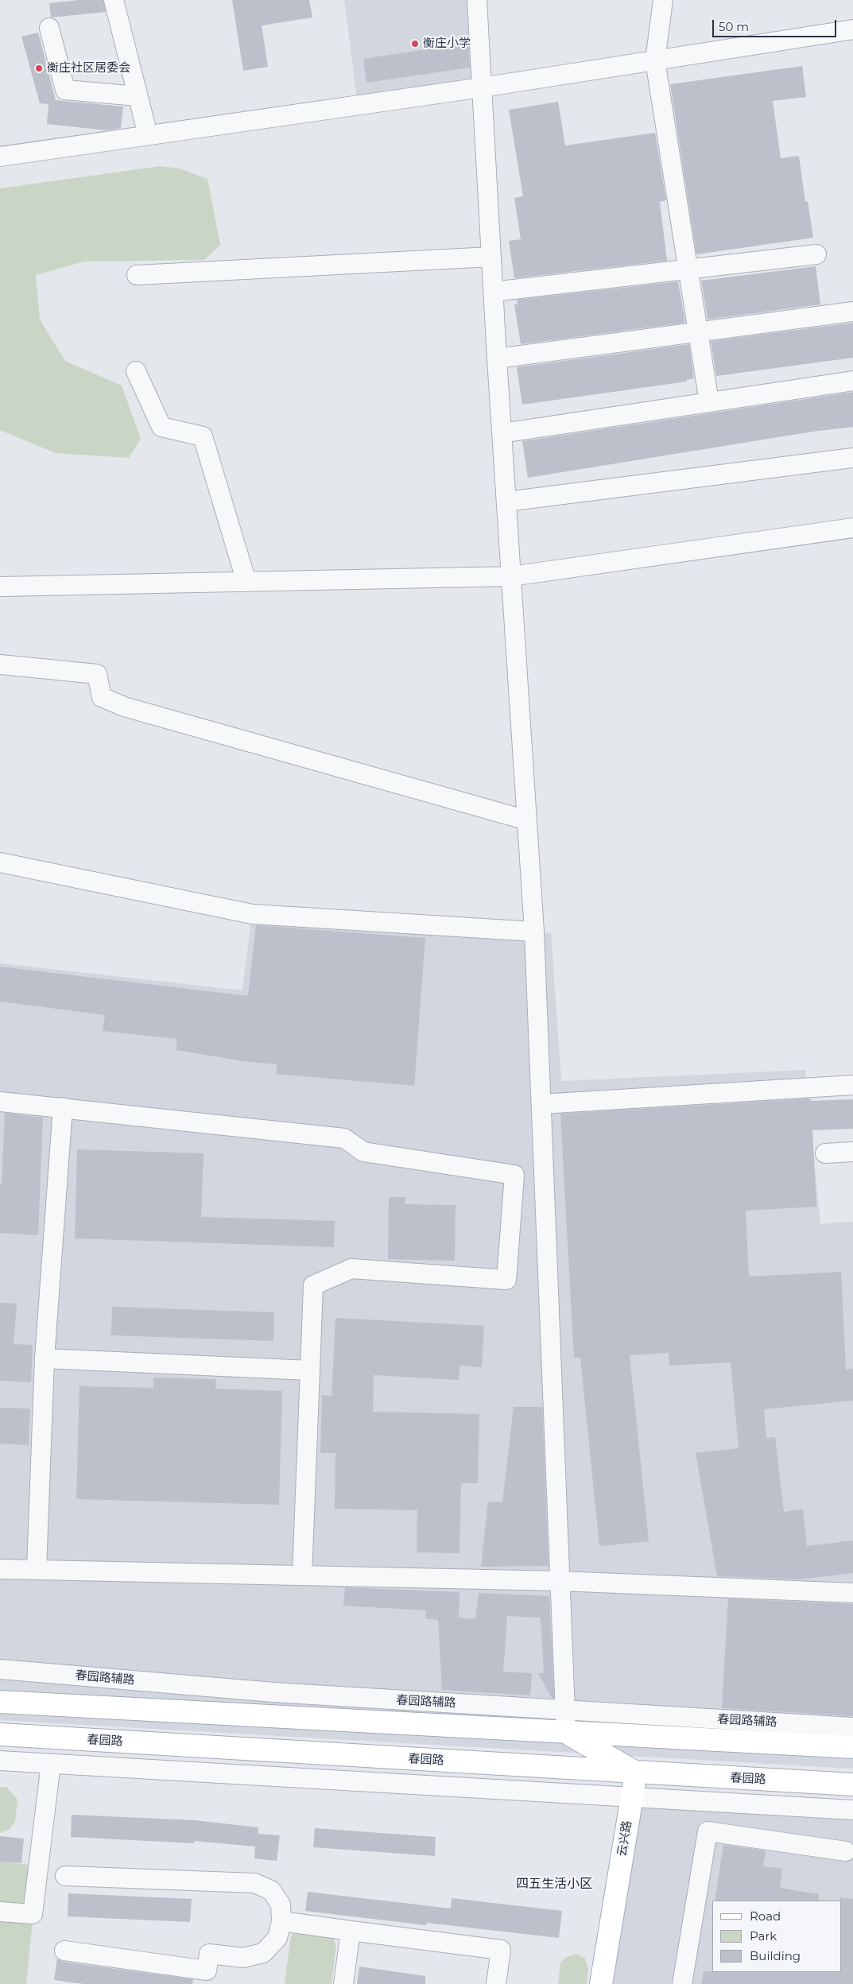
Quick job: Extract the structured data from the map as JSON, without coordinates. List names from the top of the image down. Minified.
{"streets":{"main road":["春园路","云兴路"],"street":["春园路辅路"]},"crossings":[["春园路","云兴路"]],"districts":["四五生活小区"],"places":["衡庄小学","衡庄社区居委会"],"legend":["Road","Park","Building"],"scale_bar":"50 m"}
